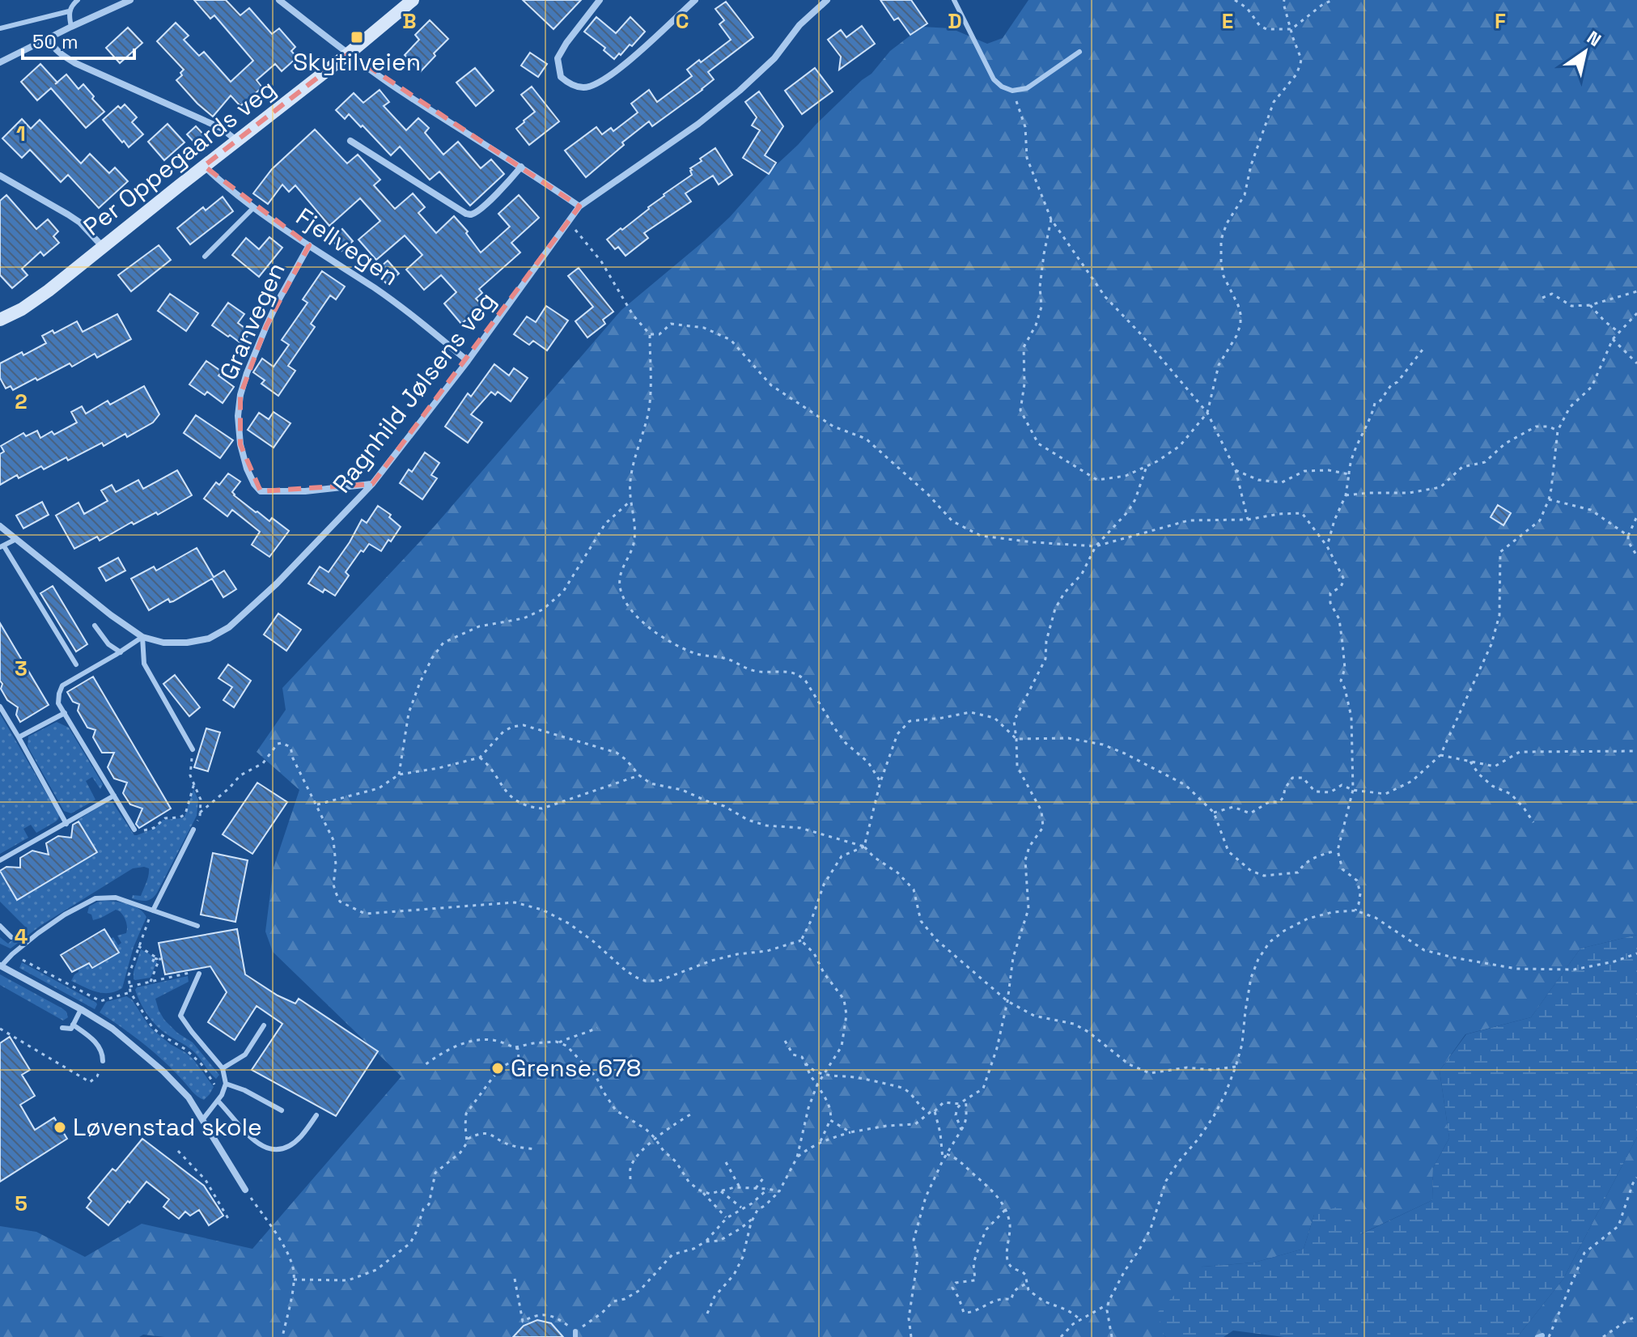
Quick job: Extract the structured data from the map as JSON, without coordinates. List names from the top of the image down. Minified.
{"streets":{"street":["Per Oppegaards veg","Fjellvegen","Granvegen","Ragnhild Jølsens veg"]},"crossings":[["Per Oppegaards veg","Fjellvegen"],["Fjellvegen","Granvegen"],["Fjellvegen","Ragnhild Jølsens veg"],["Granvegen","Ragnhild Jølsens veg"]],"places":{"transit":["Skytilveien"],"other":["Grense 678","Løvenstad skole"]},"scale_bar":"50 m","north":"top right","grid":{"columns":["B","C","D","E","F"],"rows":["1","2","3","4","5"]}}
